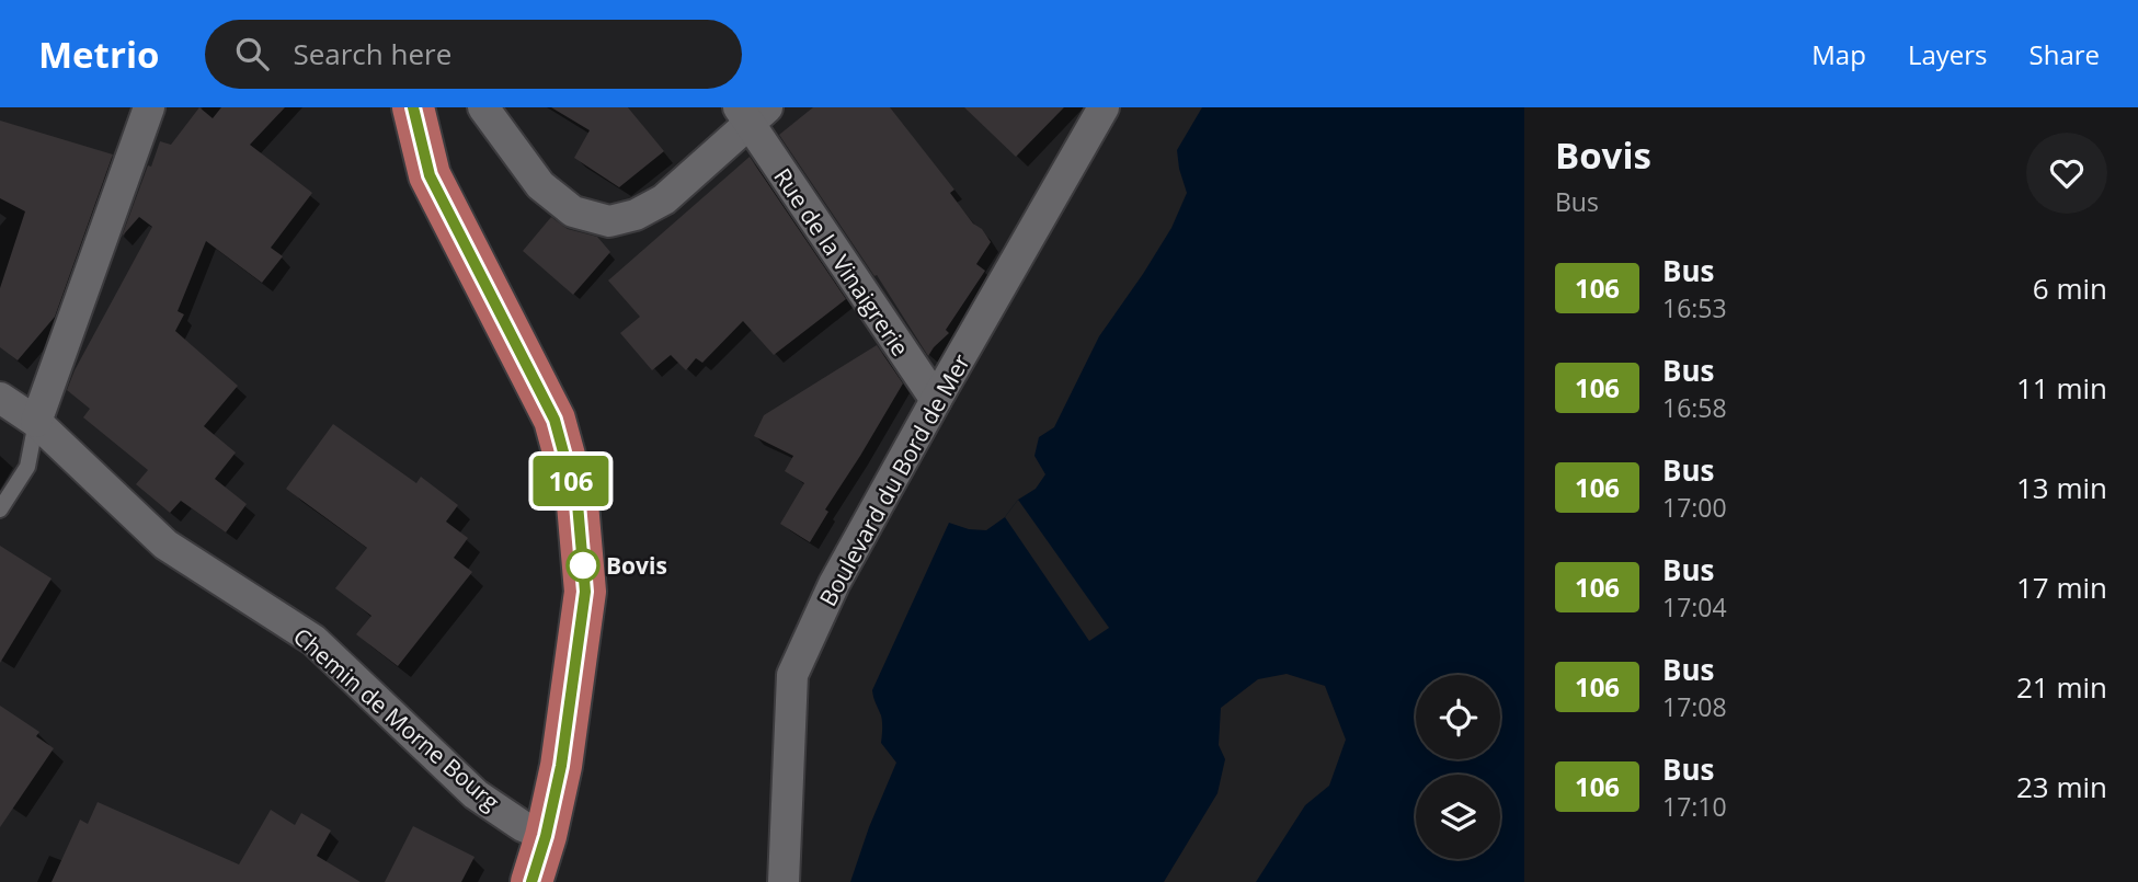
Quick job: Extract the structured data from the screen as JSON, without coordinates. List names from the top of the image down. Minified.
{"streets":{"street":["Rue de la Vinaigrerie","Boulevard du Bord de Mer","Chemin de Morne Bourg"]},"crossings":[["Rue de la Vinaigrerie","Boulevard du Bord de Mer"]],"places":["Bovis"],"lines":["bus line 106"],"page":{"header":"Metrio","search":"Search here","nav":["Map","Layers","Share"],"on_map":"106","heading":["Bovis","Bus"],"list":[{"mark":"106","name":"Bus","note":"16:53","value":"6 min"},{"mark":"106","name":"Bus","note":"16:58","value":"11 min"},{"mark":"106","name":"Bus","note":"17:00","value":"13 min"},{"mark":"106","name":"Bus","note":"17:04","value":"17 min"},{"mark":"106","name":"Bus","note":"17:08","value":"21 min"},{"mark":"106","name":"Bus","note":"17:10","value":"23 min"}]}}
